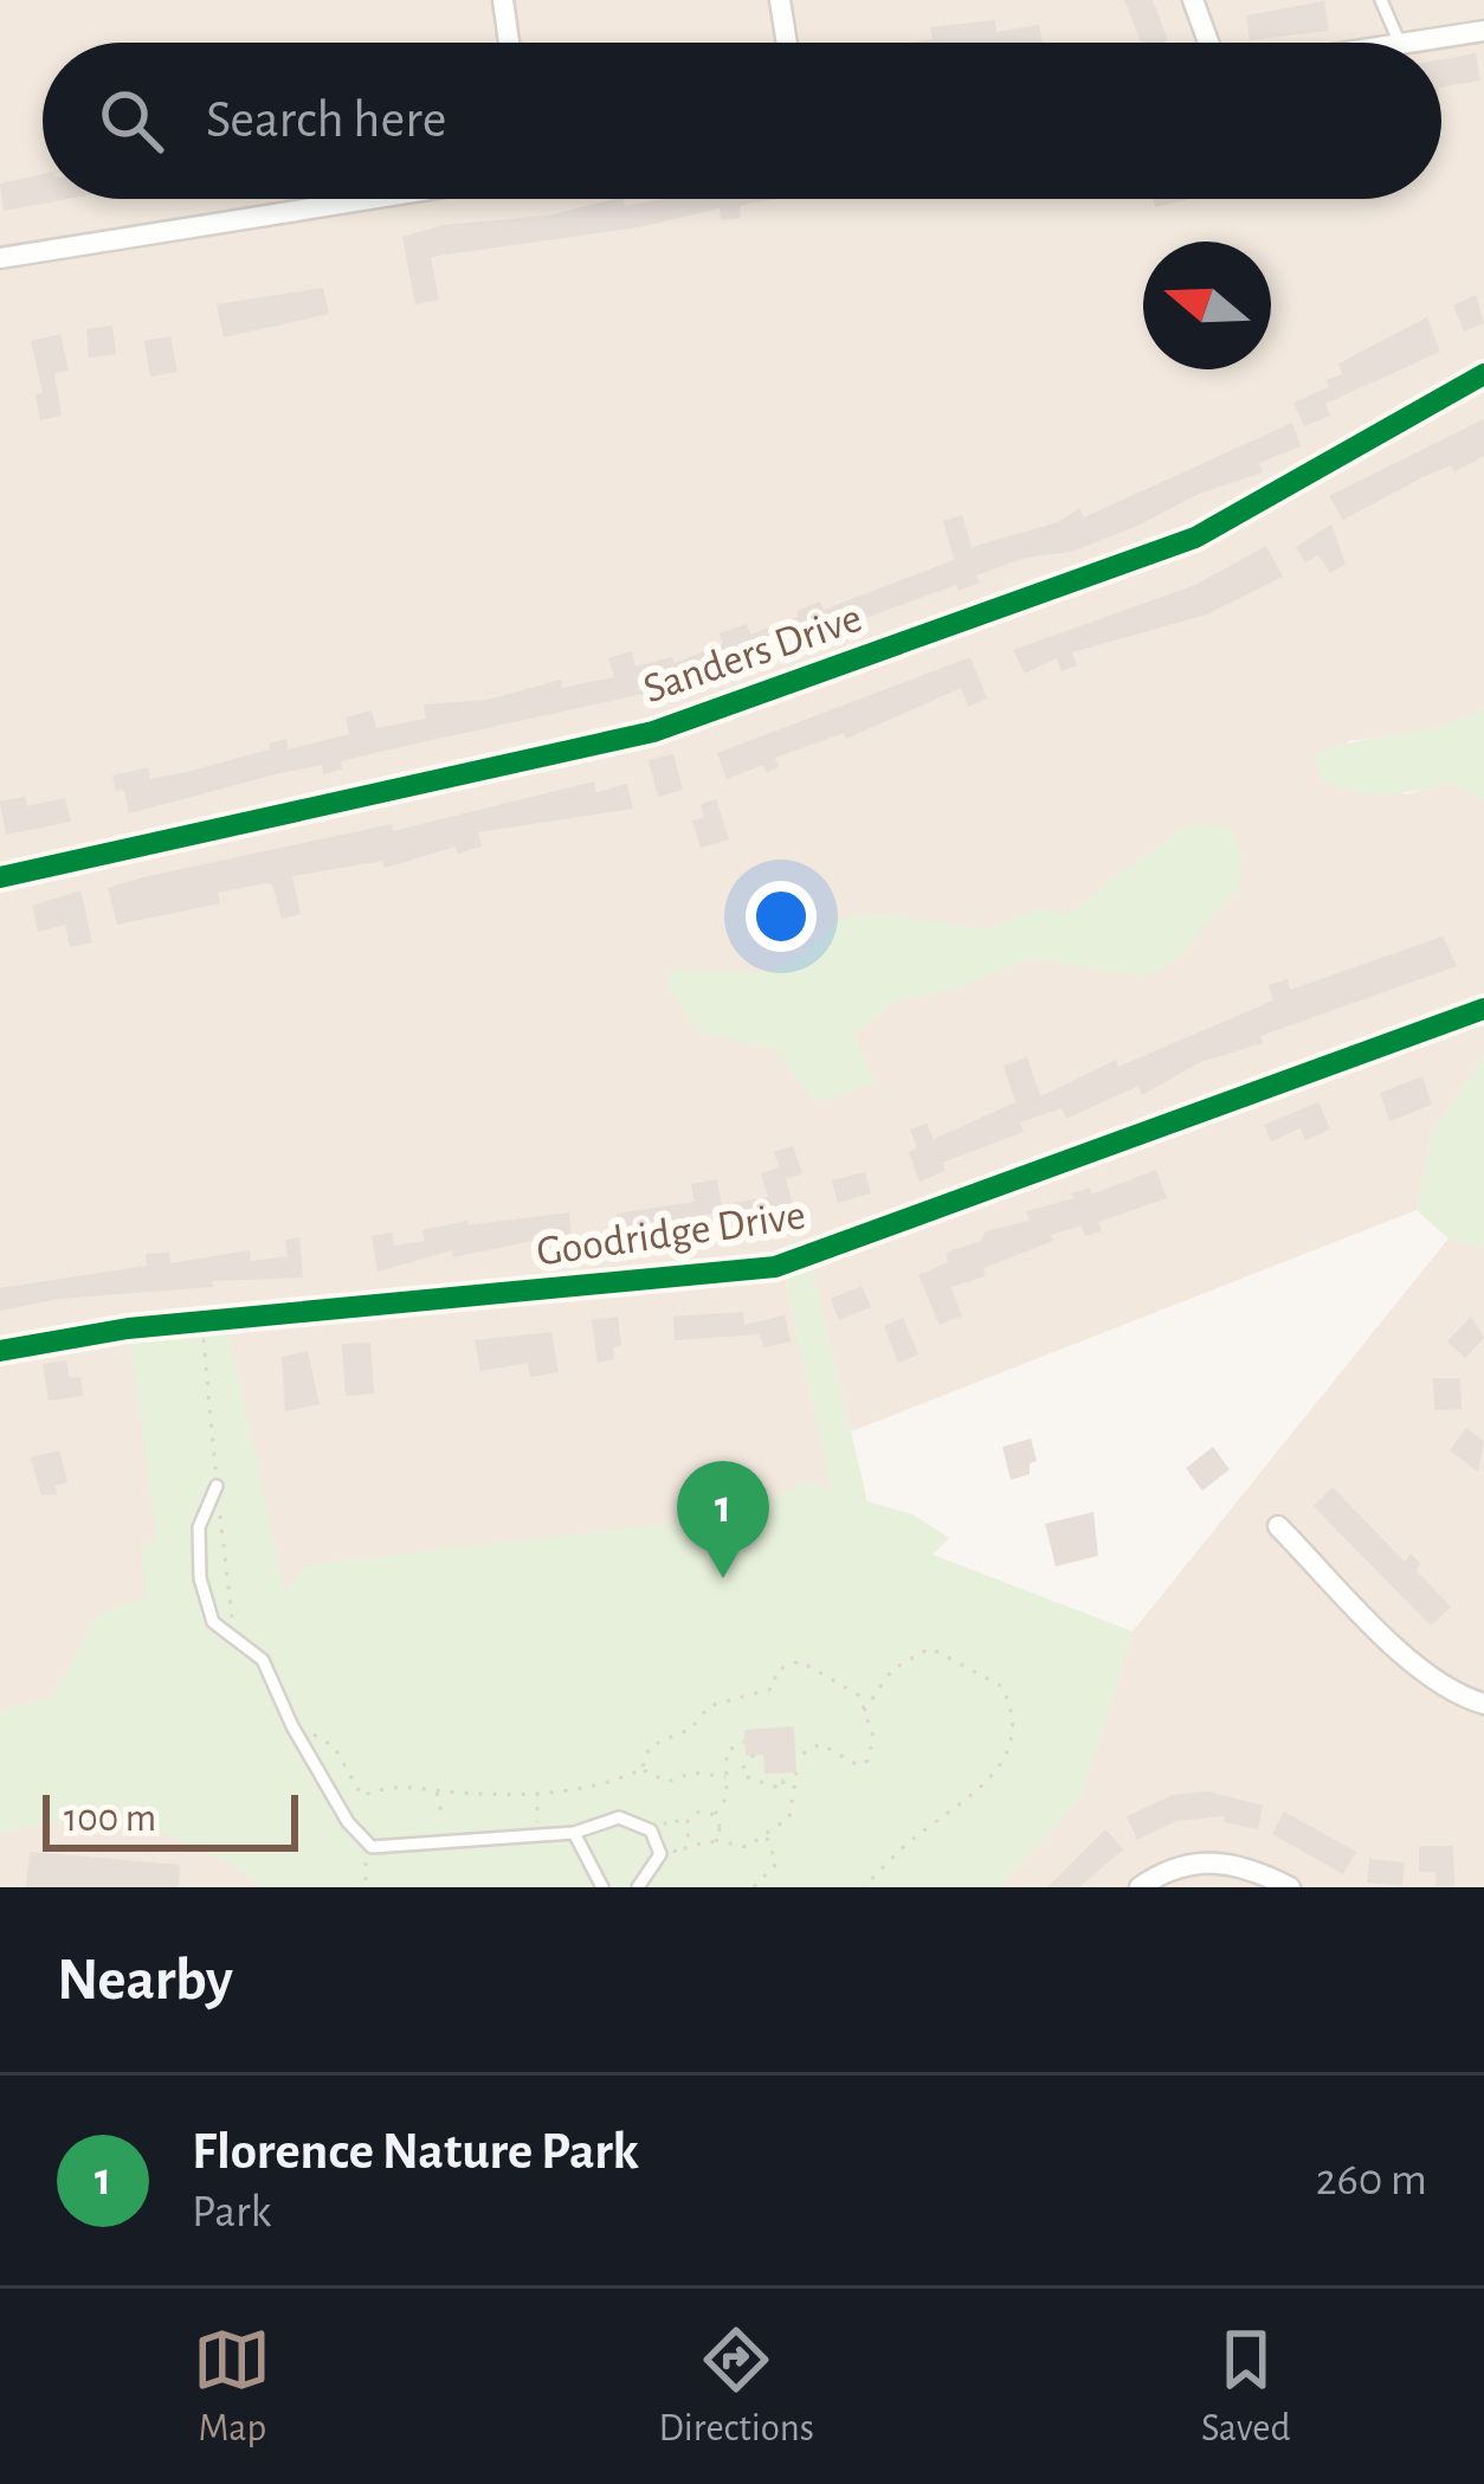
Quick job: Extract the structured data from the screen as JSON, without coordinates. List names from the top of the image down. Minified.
{"streets":{"street":["Sanders Drive","Goodridge Drive"]},"scale_bar":"100 m","north":"left","page":{"search":"Search here","pins":"1","scale":"100 m","heading":"Nearby","list":[{"mark":"1","name":"Florence Nature Park","note":"Park","value":"260 m"}],"nav":["Map","Directions","Saved"]}}
